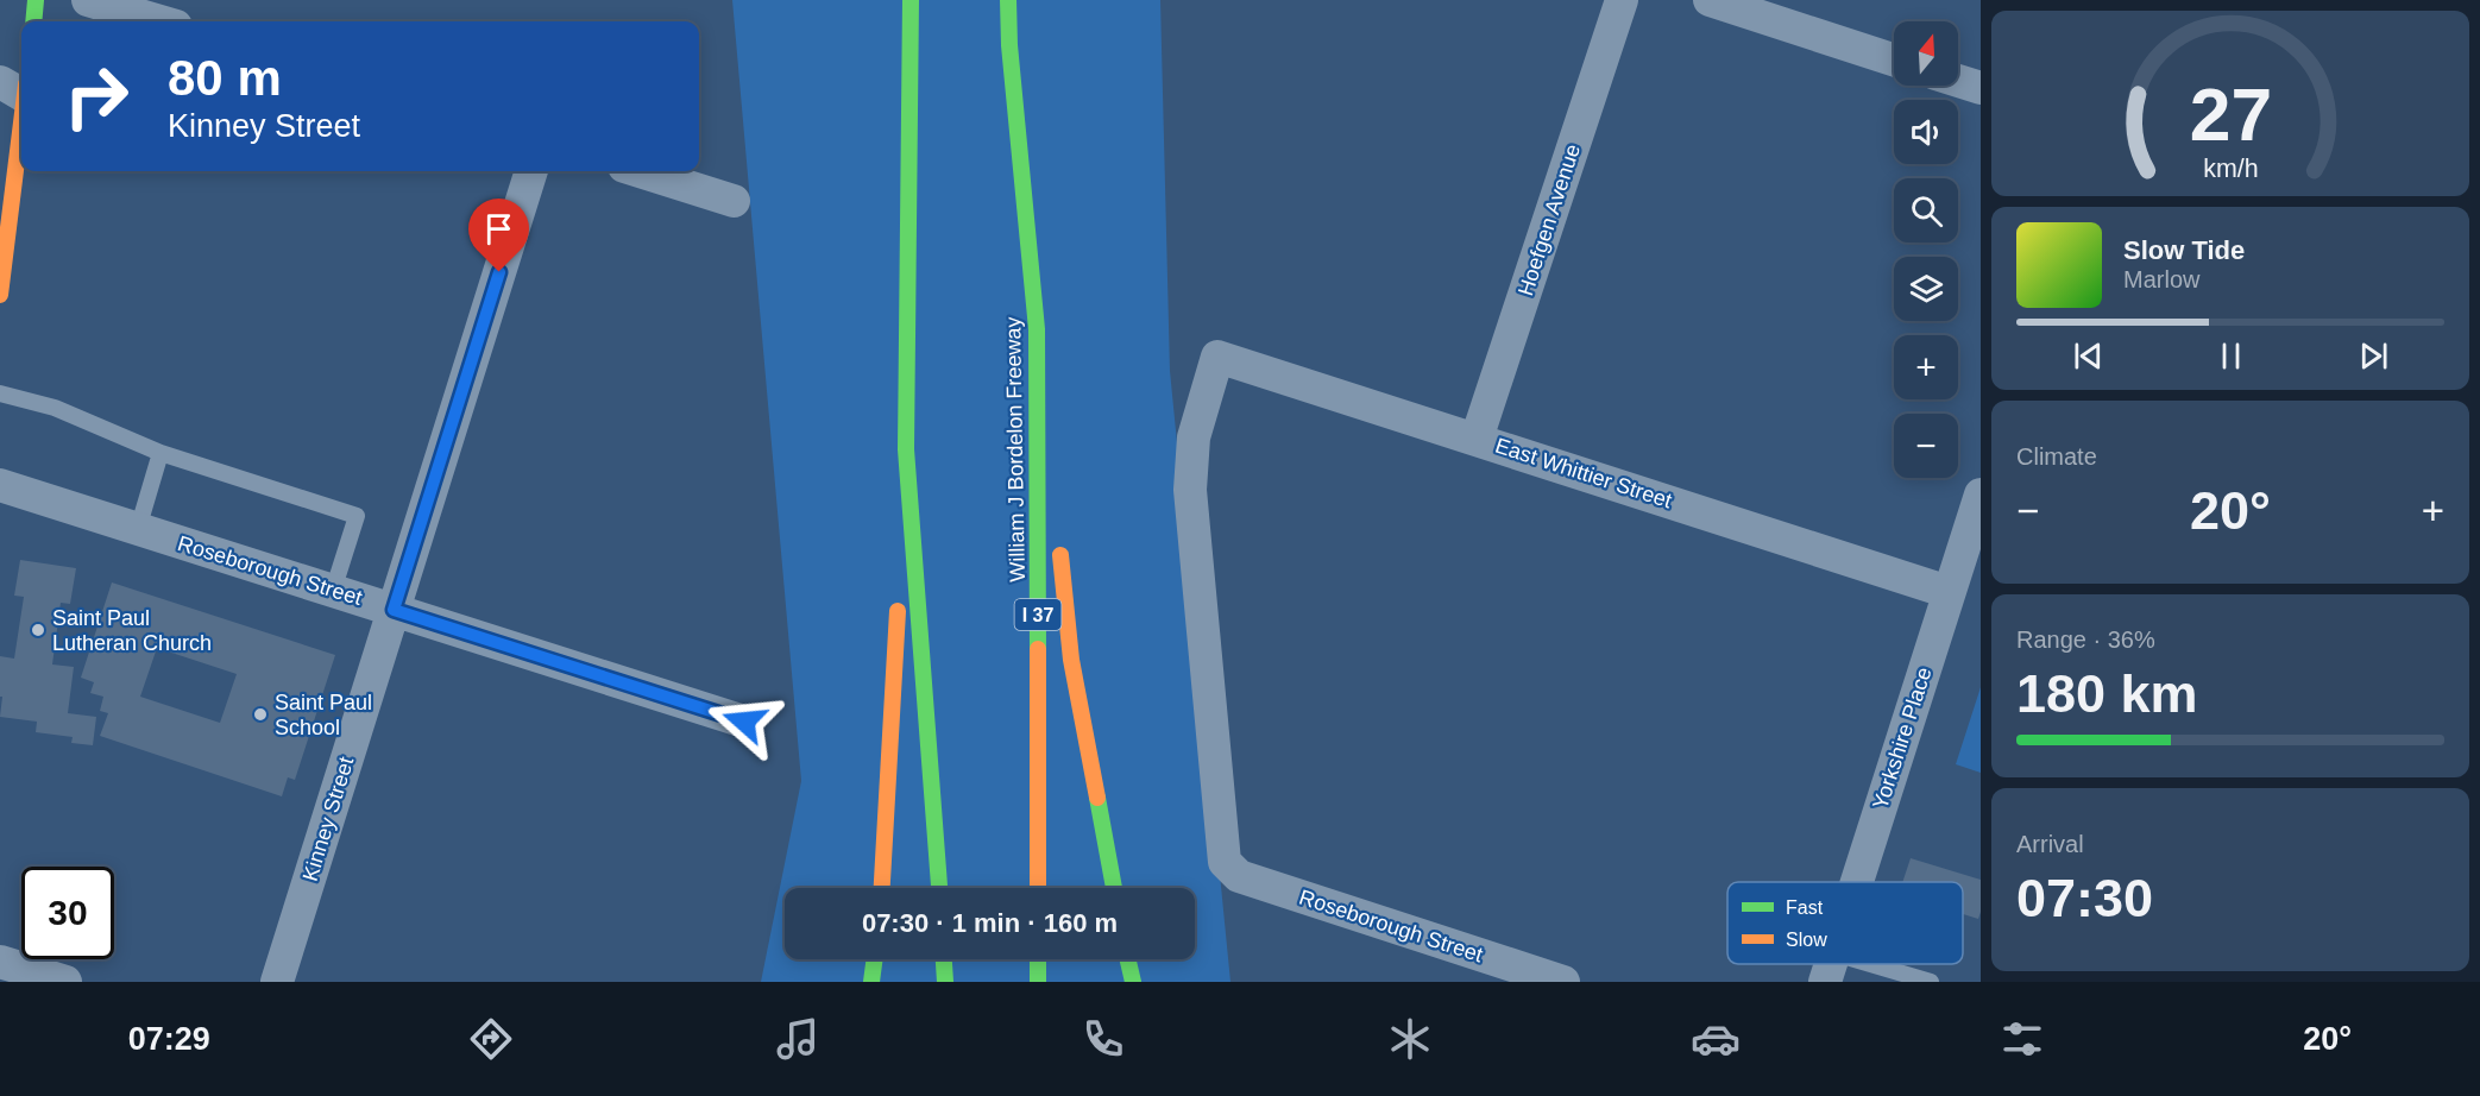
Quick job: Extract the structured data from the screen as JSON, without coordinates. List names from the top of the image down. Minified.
{"streets":{"main road":["William J Bordelon Freeway","I 37"],"street":["Hoefgen Avenue","East Whittier Street","Roseborough Street","Yorkshire Place","Kinney Street"]},"crossings":[["Hoefgen Avenue","East Whittier Street"],["East Whittier Street","Roseborough Street"],["East Whittier Street","Yorkshire Place"],["Roseborough Street","Kinney Street"]],"places":["Saint Paul Lutheran Church","Saint Paul School"],"legend":["Fast","Slow"],"north":"top","page":{"map_buttons":["+","−"],"turn":["80 m","Kinney Street"],"song":["Slow Tide","Marlow"],"tile":["Climate",["Range · 36%","180 km"],["Arrival","07:30"]],"heat":["−","20°","+"],"limit":"30","trip":"07:30 · 1 min · 160 m","tabs":["07:29","20°"],"gauge":["27","km/h"]}}
